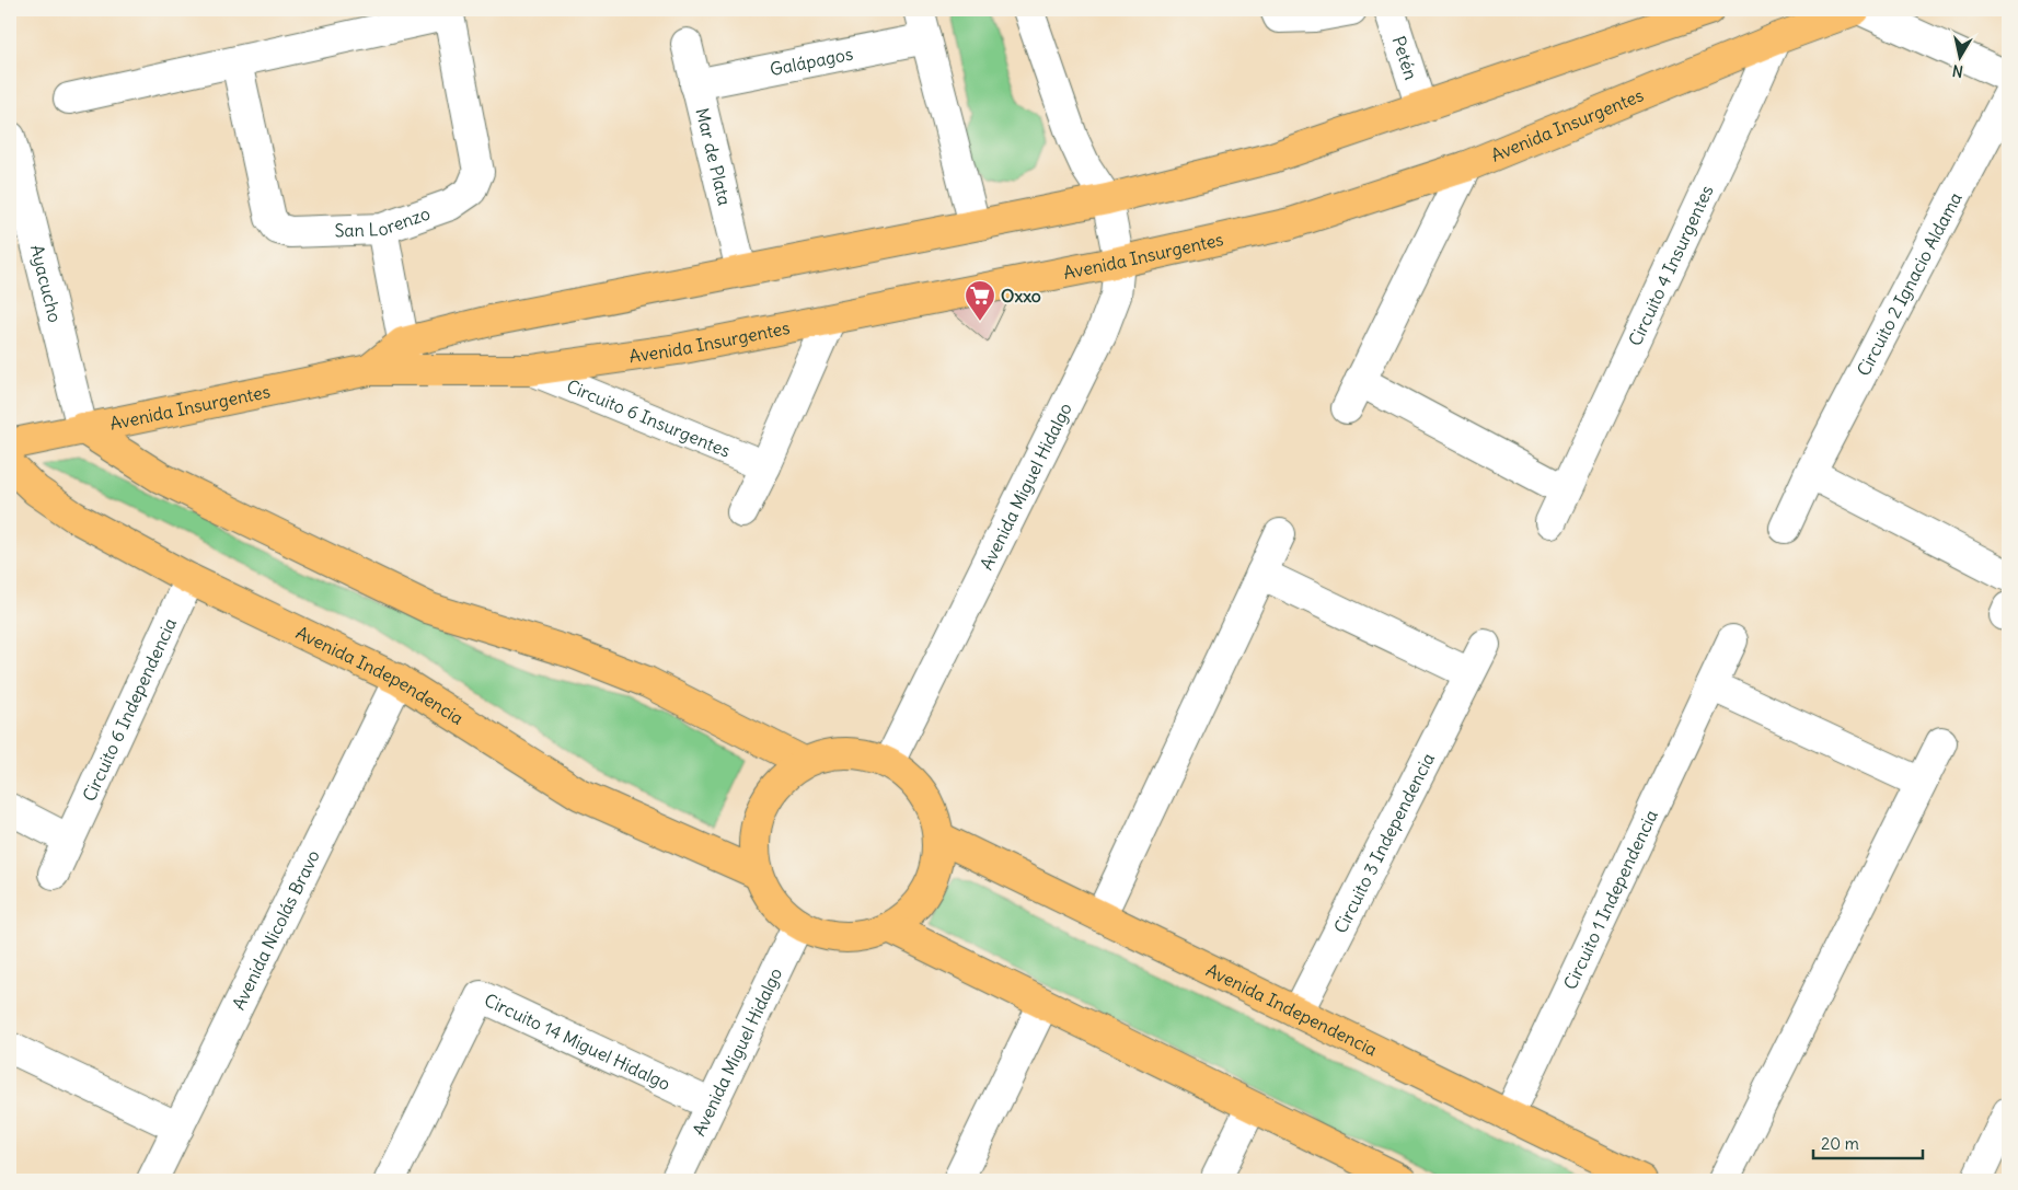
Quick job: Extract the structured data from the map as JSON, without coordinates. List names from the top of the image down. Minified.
{"streets":{"main road":["Avenida Insurgentes","Avenida Independencia"],"street":["Petén","Galápagos","Mar de Plata","San Lorenzo","Circuito 4 Insurgentes","Ayacucho","Circuito 2 Ignacio Aldama","Circuito 6 Insurgentes","Avenida Miguel Hidalgo","Circuito 6 Independencia","Circuito 3 Independencia","Circuito 1 Independencia","Avenida Nicolás Bravo","Circuito 14 Miguel Hidalgo"]},"crossings":[["Petén","Avenida Insurgentes"],["Galápagos","Mar de Plata"],["Avenida Insurgentes","Mar de Plata"],["Avenida Insurgentes","Circuito 4 Insurgentes"],["Avenida Insurgentes","Ayacucho"],["Avenida Insurgentes","Circuito 6 Insurgentes"],["Avenida Insurgentes","Avenida Miguel Hidalgo"],["Avenida Miguel Hidalgo","Avenida Independencia"],["Avenida Miguel Hidalgo","Circuito 14 Miguel Hidalgo"],["Avenida Independencia","Circuito 6 Independencia"],["Avenida Independencia","Circuito 3 Independencia"],["Avenida Independencia","Circuito 1 Independencia"],["Avenida Independencia","Avenida Nicolás Bravo"]],"places":{"supermarket":["Oxxo"]},"scale_bar":"20 m","north":"bottom"}
